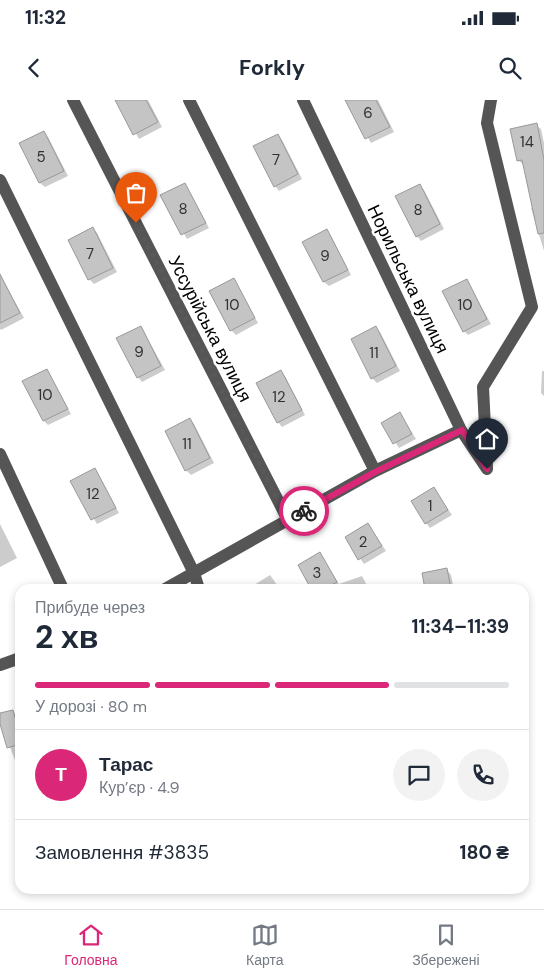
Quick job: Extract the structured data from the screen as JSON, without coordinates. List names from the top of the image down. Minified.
{"streets":{"street":["Норильська вулиця","Уссурійська вулиця"]},"house_numbers":["6","14","5","7","8","8","7","9","10","10","9","11","10","12","11","12","1","2","3"],"page":{"status":"11:32","header":"Forkly","heading":["2 хв","Прибуде через","11:34–11:39"],"panel":["Тарас","Кур’єр · 4.9","Замовлення #3835","180 ₴"],"bar":"У дорозі · 80 m","round":"Т","tabs":["Головна","Карта","Збережені"]}}
